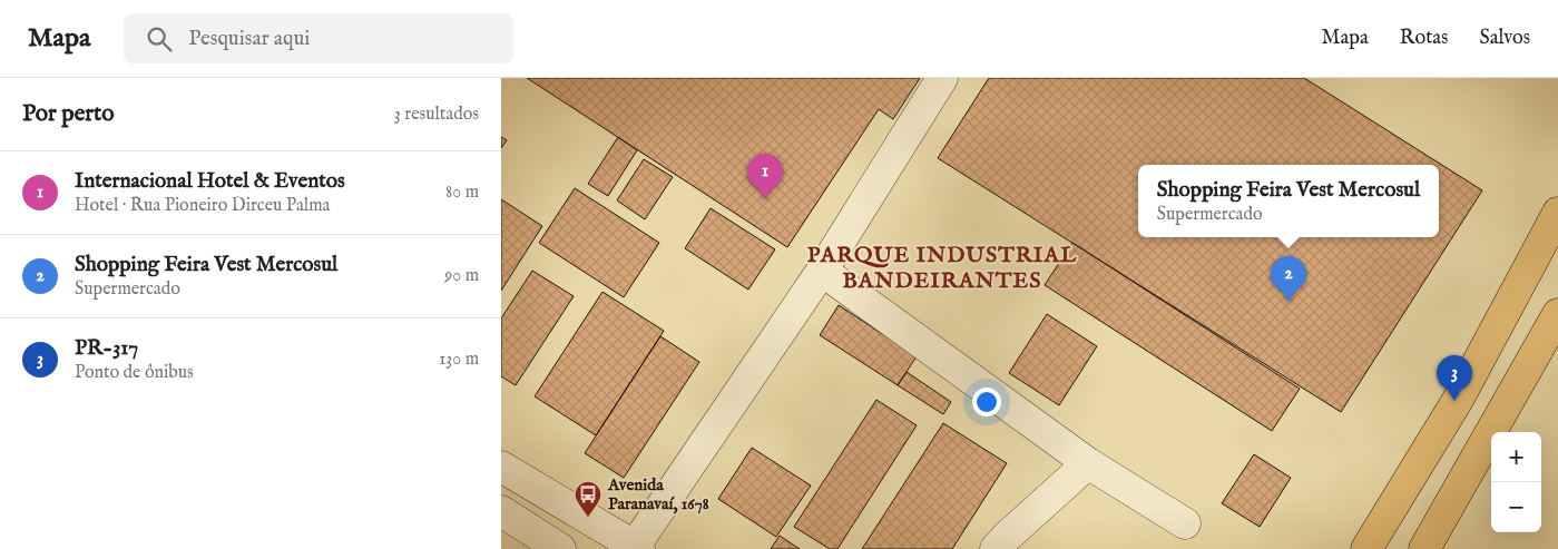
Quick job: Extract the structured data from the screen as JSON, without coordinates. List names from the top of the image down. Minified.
{"districts":["PARQUE INDUSTRIAL BANDEIRANTES"],"places":{"bus stop":["Avenida Paranavaí, 1678"]},"page":{"header":"Mapa","search":"Pesquisar aqui","nav":["Mapa","Rotas","Salvos"],"heading":["Por perto","3 resultados"],"list":[{"mark":"1","name":"Internacional Hotel & Eventos","note":"Hotel · Rua Pioneiro Dirceu Palma","value":"80 m"},{"mark":"2","name":"Shopping Feira Vest Mercosul","note":"Supermercado","value":"90 m"},{"mark":"3","name":"PR-317","note":"Ponto de ônibus","value":"130 m"}],"pins":["1","2","3"],"popup":["Shopping Feira Vest Mercosul","Supermercado"],"map_buttons":["+","−"]}}
